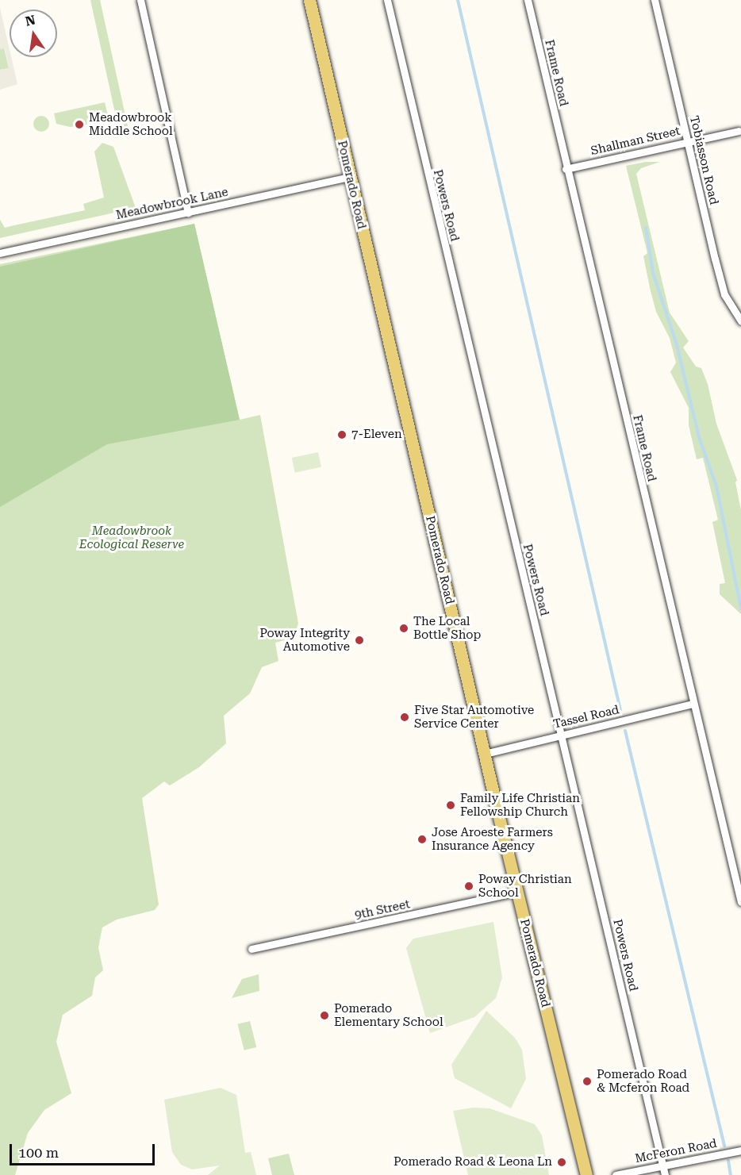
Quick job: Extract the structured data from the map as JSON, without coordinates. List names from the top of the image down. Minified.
{"streets":{"main road":["Pomerado Road"],"street":["Frame Road","Shallman Street","Tobiasson Road","Meadowbrook Lane","Powers Road","Tassel Road","9th Street","McFeron Road"]},"crossings":[["Frame Road","Shallman Street"],["Frame Road","Tassel Road"],["Shallman Street","Tobiasson Road"],["Pomerado Road","Meadowbrook Lane"],["Pomerado Road","Tassel Road"],["Pomerado Road","9th Street"],["Powers Road","Tassel Road"],["Powers Road","McFeron Road"]],"parks":["Meadowbrook Ecological Reserve"],"places":["Meadowbrook Middle School","7-Eleven","The Local Bottle Shop","Poway Integrity Automotive","Five Star Automotive Service Center","Family Life Christian Fellowship Church","Jose Aroeste Farmers Insurance Agency","Poway Christian School","Pomerado Elementary School","Pomerado Road & Mcferon Road","Pomerado Road & Leona Ln"],"scale_bar":"100 m","north":"top"}
